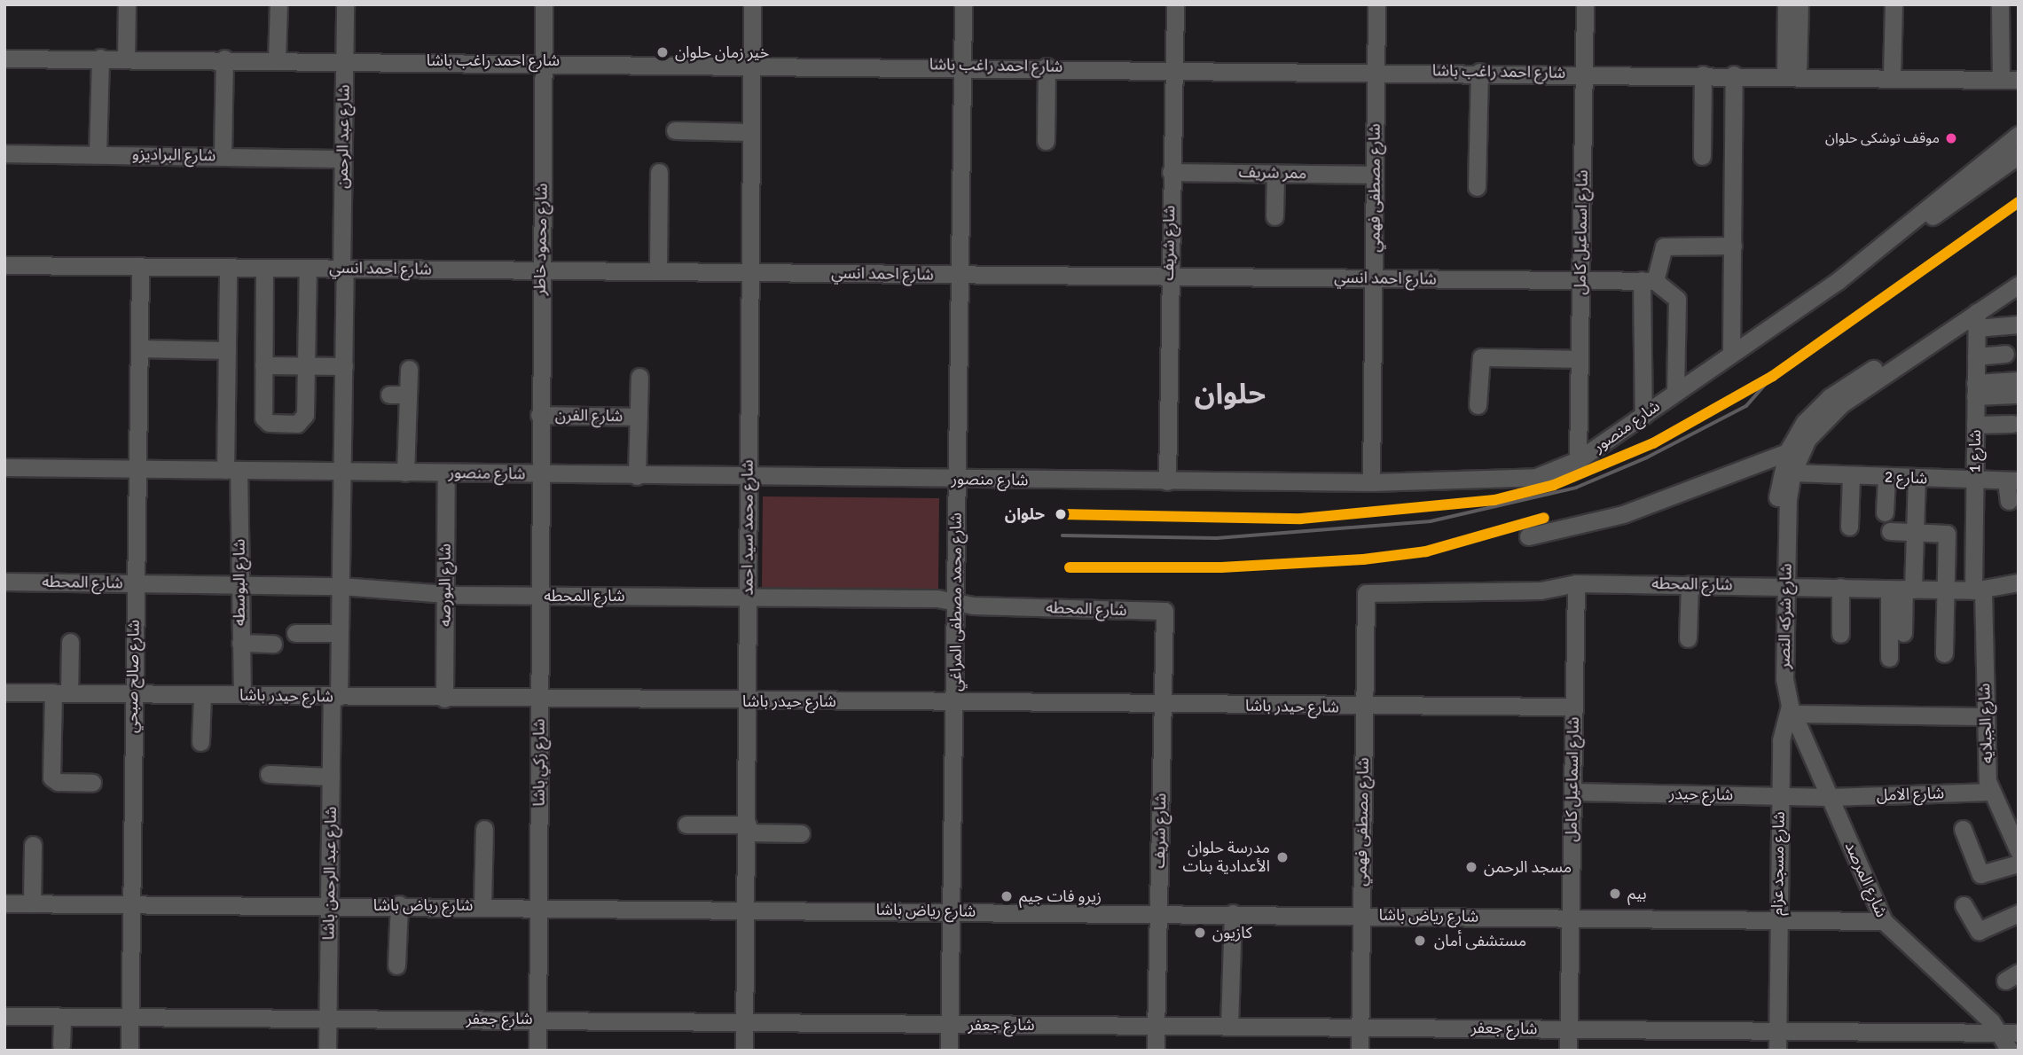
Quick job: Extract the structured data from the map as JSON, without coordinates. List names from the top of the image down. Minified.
{"streets":{"street":["شارع احمد راغب باشا","شارع عبد الرحمن","شارع البراديزو","ممر شريف","شارع مصطفى فهمي","شارع اسماعيل كامل","شارع محمود خاطر","شارع شريف","شارع احمد انسي","شارع الفرن","شارع منصور","شارع 1","شارع 2","شارع محمد سيد احمد","شارع المحطه","شارع البوسطه","شارع البورصه","شارع محمد مصطفى المراغي","شارع شركه النصر","شارع صالح صبحي","شارع حيدر باشا","شارع الجبلايه","شارع زكي باشا","شارع حيدر","شارع الامل","شارع مسجد عزام","شارع عبد الرحمن باشا","شارع المرصد","شارع رياض باشا","شارع جعفر"]},"crossings":[["شارع احمد راغب باشا","شارع عبد الرحمن"],["شارع احمد راغب باشا","شارع مصطفى فهمي"],["شارع احمد راغب باشا","شارع اسماعيل كامل"],["شارع احمد راغب باشا","شارع محمود خاطر"],["شارع احمد راغب باشا","شارع شريف"],["شارع احمد راغب باشا","شارع محمد سيد احمد"],["شارع احمد راغب باشا","شارع محمد مصطفى المراغي"],["شارع عبد الرحمن","شارع البراديزو"],["شارع عبد الرحمن","شارع احمد انسي"],["شارع عبد الرحمن","شارع منصور"],["شارع عبد الرحمن","شارع عبد الرحمن باشا"],["ممر شريف","شارع مصطفى فهمي"],["ممر شريف","شارع شريف"],["شارع مصطفى فهمي","شارع احمد انسي"],["شارع مصطفى فهمي","شارع منصور"],["شارع مصطفى فهمي","شارع المحطه"],["شارع مصطفى فهمي","شارع حيدر باشا"],["شارع مصطفى فهمي","شارع رياض باشا"],["شارع مصطفى فهمي","شارع جعفر"],["شارع اسماعيل كامل","شارع احمد انسي"],["شارع اسماعيل كامل","شارع منصور"],["شارع اسماعيل كامل","شارع المحطه"],["شارع اسماعيل كامل","شارع حيدر باشا"],["شارع اسماعيل كامل","شارع حيدر"],["شارع اسماعيل كامل","شارع رياض باشا"],["شارع اسماعيل كامل","شارع جعفر"],["شارع محمود خاطر","شارع احمد انسي"],["شارع محمود خاطر","شارع الفرن"],["شارع محمود خاطر","شارع منصور"],["شارع محمود خاطر","شارع زكي باشا"],["شارع شريف","شارع احمد انسي"],["شارع شريف","شارع منصور"],["شارع شريف","شارع المحطه"],["شارع شريف","شارع حيدر باشا"],["شارع شريف","شارع رياض باشا"],["شارع شريف","شارع جعفر"],["شارع احمد انسي","شارع محمد سيد احمد"],["شارع احمد انسي","شارع البوسطه"],["شارع احمد انسي","شارع محمد مصطفى المراغي"],["شارع احمد انسي","شارع صالح صبحي"],["شارع الفرن","شارع منصور"],["شارع منصور","شارع محمد سيد احمد"],["شارع منصور","شارع البوسطه"],["شارع منصور","شارع البورصه"],["شارع منصور","شارع محمد مصطفى المراغي"],["شارع منصور","شارع صالح صبحي"],["شارع منصور","شارع زكي باشا"],["شارع منصور","شارع عبد الرحمن باشا"],["شارع 1","شارع 2"],["شارع 1","شارع المحطه"],["شارع 1","شارع شركه النصر"],["شارع 1","شارع الجبلايه"],["شارع 2","شارع شركه النصر"],["شارع محمد سيد احمد","شارع المحطه"],["شارع محمد سيد احمد","شارع حيدر باشا"],["شارع محمد سيد احمد","شارع رياض باشا"],["شارع محمد سيد احمد","شارع جعفر"],["شارع المحطه","شارع البوسطه"],["شارع المحطه","شارع البورصه"],["شارع المحطه","شارع محمد مصطفى المراغي"],["شارع المحطه","شارع شركه النصر"],["شارع المحطه","شارع صالح صبحي"],["شارع المحطه","شارع الجبلايه"],["شارع المحطه","شارع زكي باشا"],["شارع المحطه","شارع عبد الرحمن باشا"],["شارع البوسطه","شارع حيدر باشا"],["شارع البورصه","شارع حيدر باشا"],["شارع محمد مصطفى المراغي","شارع حيدر باشا"],["شارع محمد مصطفى المراغي","شارع رياض باشا"],["شارع محمد مصطفى المراغي","شارع جعفر"],["شارع شركه النصر","شارع مسجد عزام"],["شارع صالح صبحي","شارع حيدر باشا"],["شارع صالح صبحي","شارع رياض باشا"],["شارع صالح صبحي","شارع جعفر"],["شارع حيدر باشا","شارع زكي باشا"],["شارع حيدر باشا","شارع عبد الرحمن باشا"],["شارع الجبلايه","شارع الامل"],["شارع زكي باشا","شارع رياض باشا"],["شارع زكي باشا","شارع جعفر"],["شارع حيدر","شارع الامل"],["شارع حيدر","شارع مسجد عزام"],["شارع حيدر","شارع المرصد"],["شارع الامل","شارع المرصد"],["شارع مسجد عزام","شارع المرصد"],["شارع مسجد عزام","شارع رياض باشا"],["شارع مسجد عزام","شارع جعفر"],["شارع عبد الرحمن باشا","شارع رياض باشا"],["شارع عبد الرحمن باشا","شارع جعفر"],["شارع المرصد","شارع رياض باشا"],["شارع المرصد","شارع جعفر"]],"districts":["حلوان"],"places":["خير زمان حلوان","موقف توشكى حلوان","حلوان","مدرسة حلوان الأعدادية بنات","مسجد الرحمن","بيم","زيرو فات جيم","كازيون","مستشفى أمان"],"lines":["metro line 1"]}
